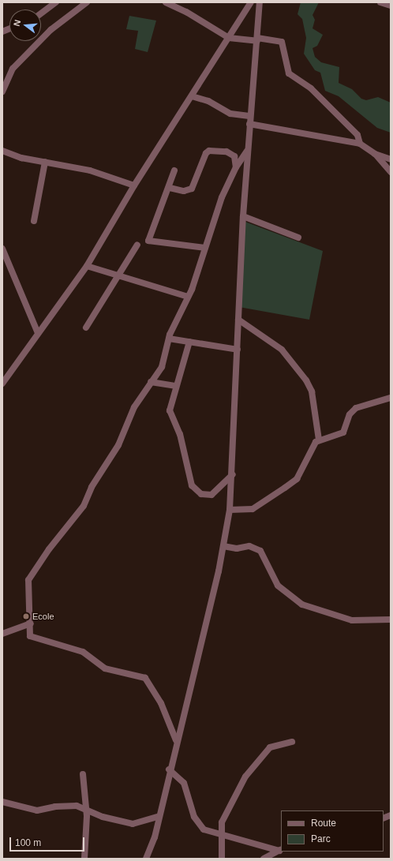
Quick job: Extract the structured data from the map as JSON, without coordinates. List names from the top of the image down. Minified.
{"places":["Ecole"],"legend":["Route","Parc"],"scale_bar":"100 m","north":"left"}
